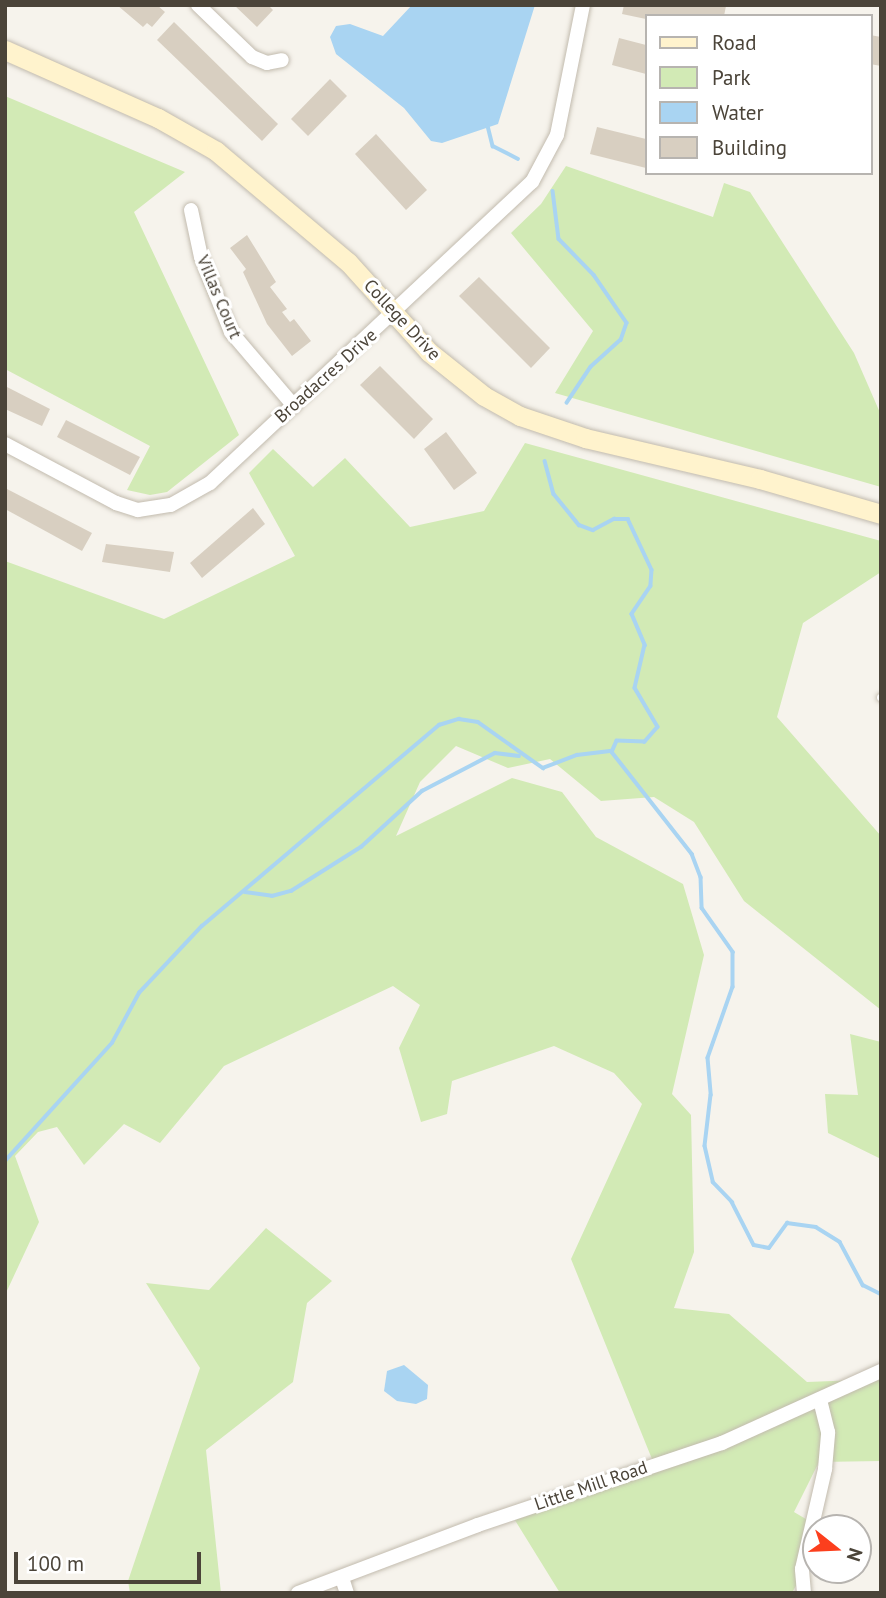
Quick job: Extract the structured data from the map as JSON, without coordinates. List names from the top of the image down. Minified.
{"streets":{"main road":["College Drive"],"street":["Villas Court","Broadacres Drive","Little Mill Road"]},"crossings":[["Villas Court","Broadacres Drive"],["College Drive","Broadacres Drive"]],"legend":["Road","Park","Water","Building"],"scale_bar":"100 m","north":"right"}
